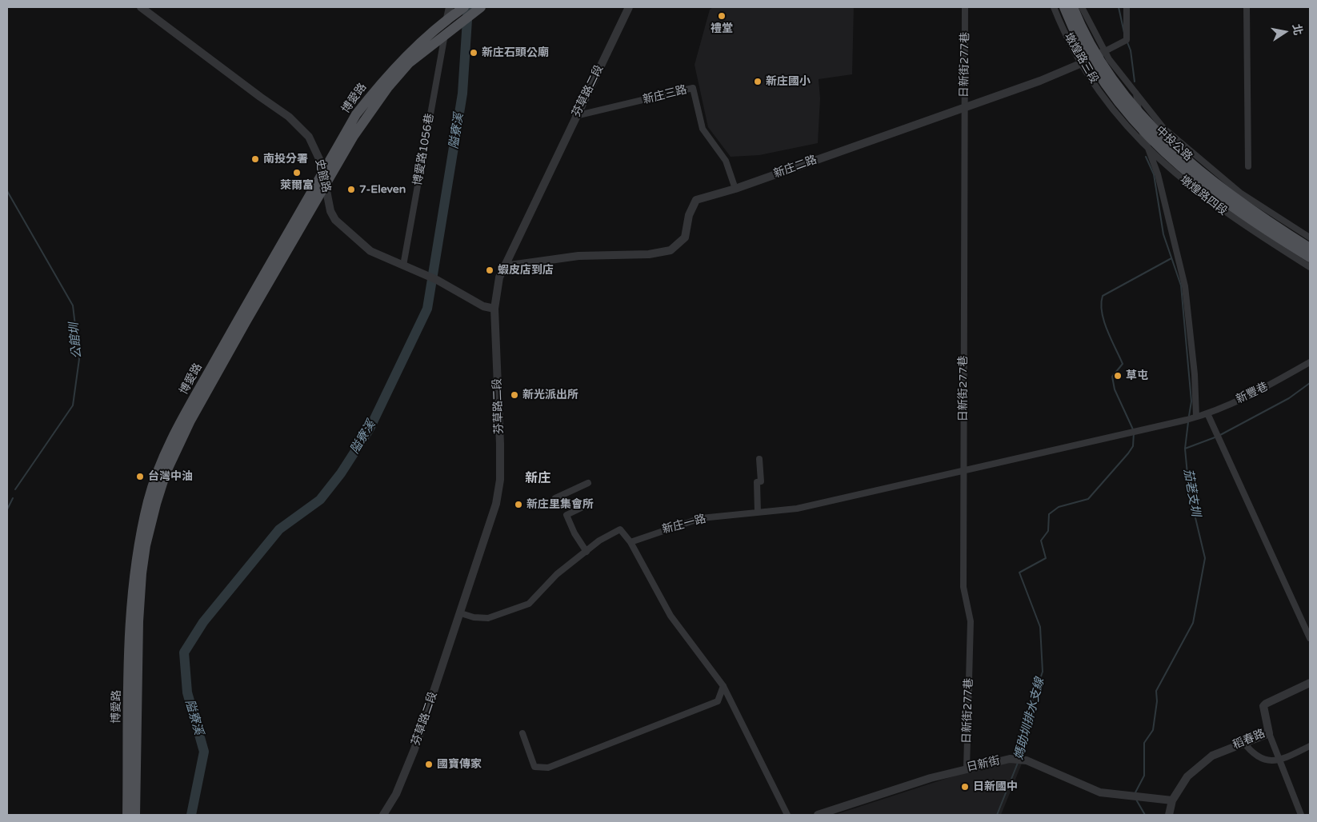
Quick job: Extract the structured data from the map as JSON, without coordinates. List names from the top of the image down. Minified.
{"streets":{"main road":["博愛路","中投公路"],"street":["墩煌路三段","日新街277巷","芬草路二段","新庄三路","博愛路1056巷","新庄二路","史館路","墩煌路四段","新豐巷","新庄一路","稻春路","日新街"]},"crossings":[["墩煌路三段","新庄二路"],["墩煌路三段","墩煌路四段"],["日新街277巷","新庄二路"],["日新街277巷","新豐巷"],["日新街277巷","新庄一路"],["日新街277巷","日新街"],["芬草路二段","新庄三路"],["芬草路二段","新庄二路"],["芬草路二段","史館路"],["新庄三路","新庄二路"],["博愛路","博愛路1056巷"],["博愛路","史館路"],["博愛路1056巷","史館路"],["新豐巷","新庄一路"],["稻春路","日新街"]],"districts":["新庄"],"water":["隘寮溪","公館圳","茄荖支圳","媽助圳排水支線"],"places":["禮堂","新庄石頭公廟","新庄國小","南投分署","萊爾富","7-Eleven","蝦皮店到店","草屯","新光派出所","台灣中油","新庄里集會所","國寶傳家","日新國中"],"north":"right"}
